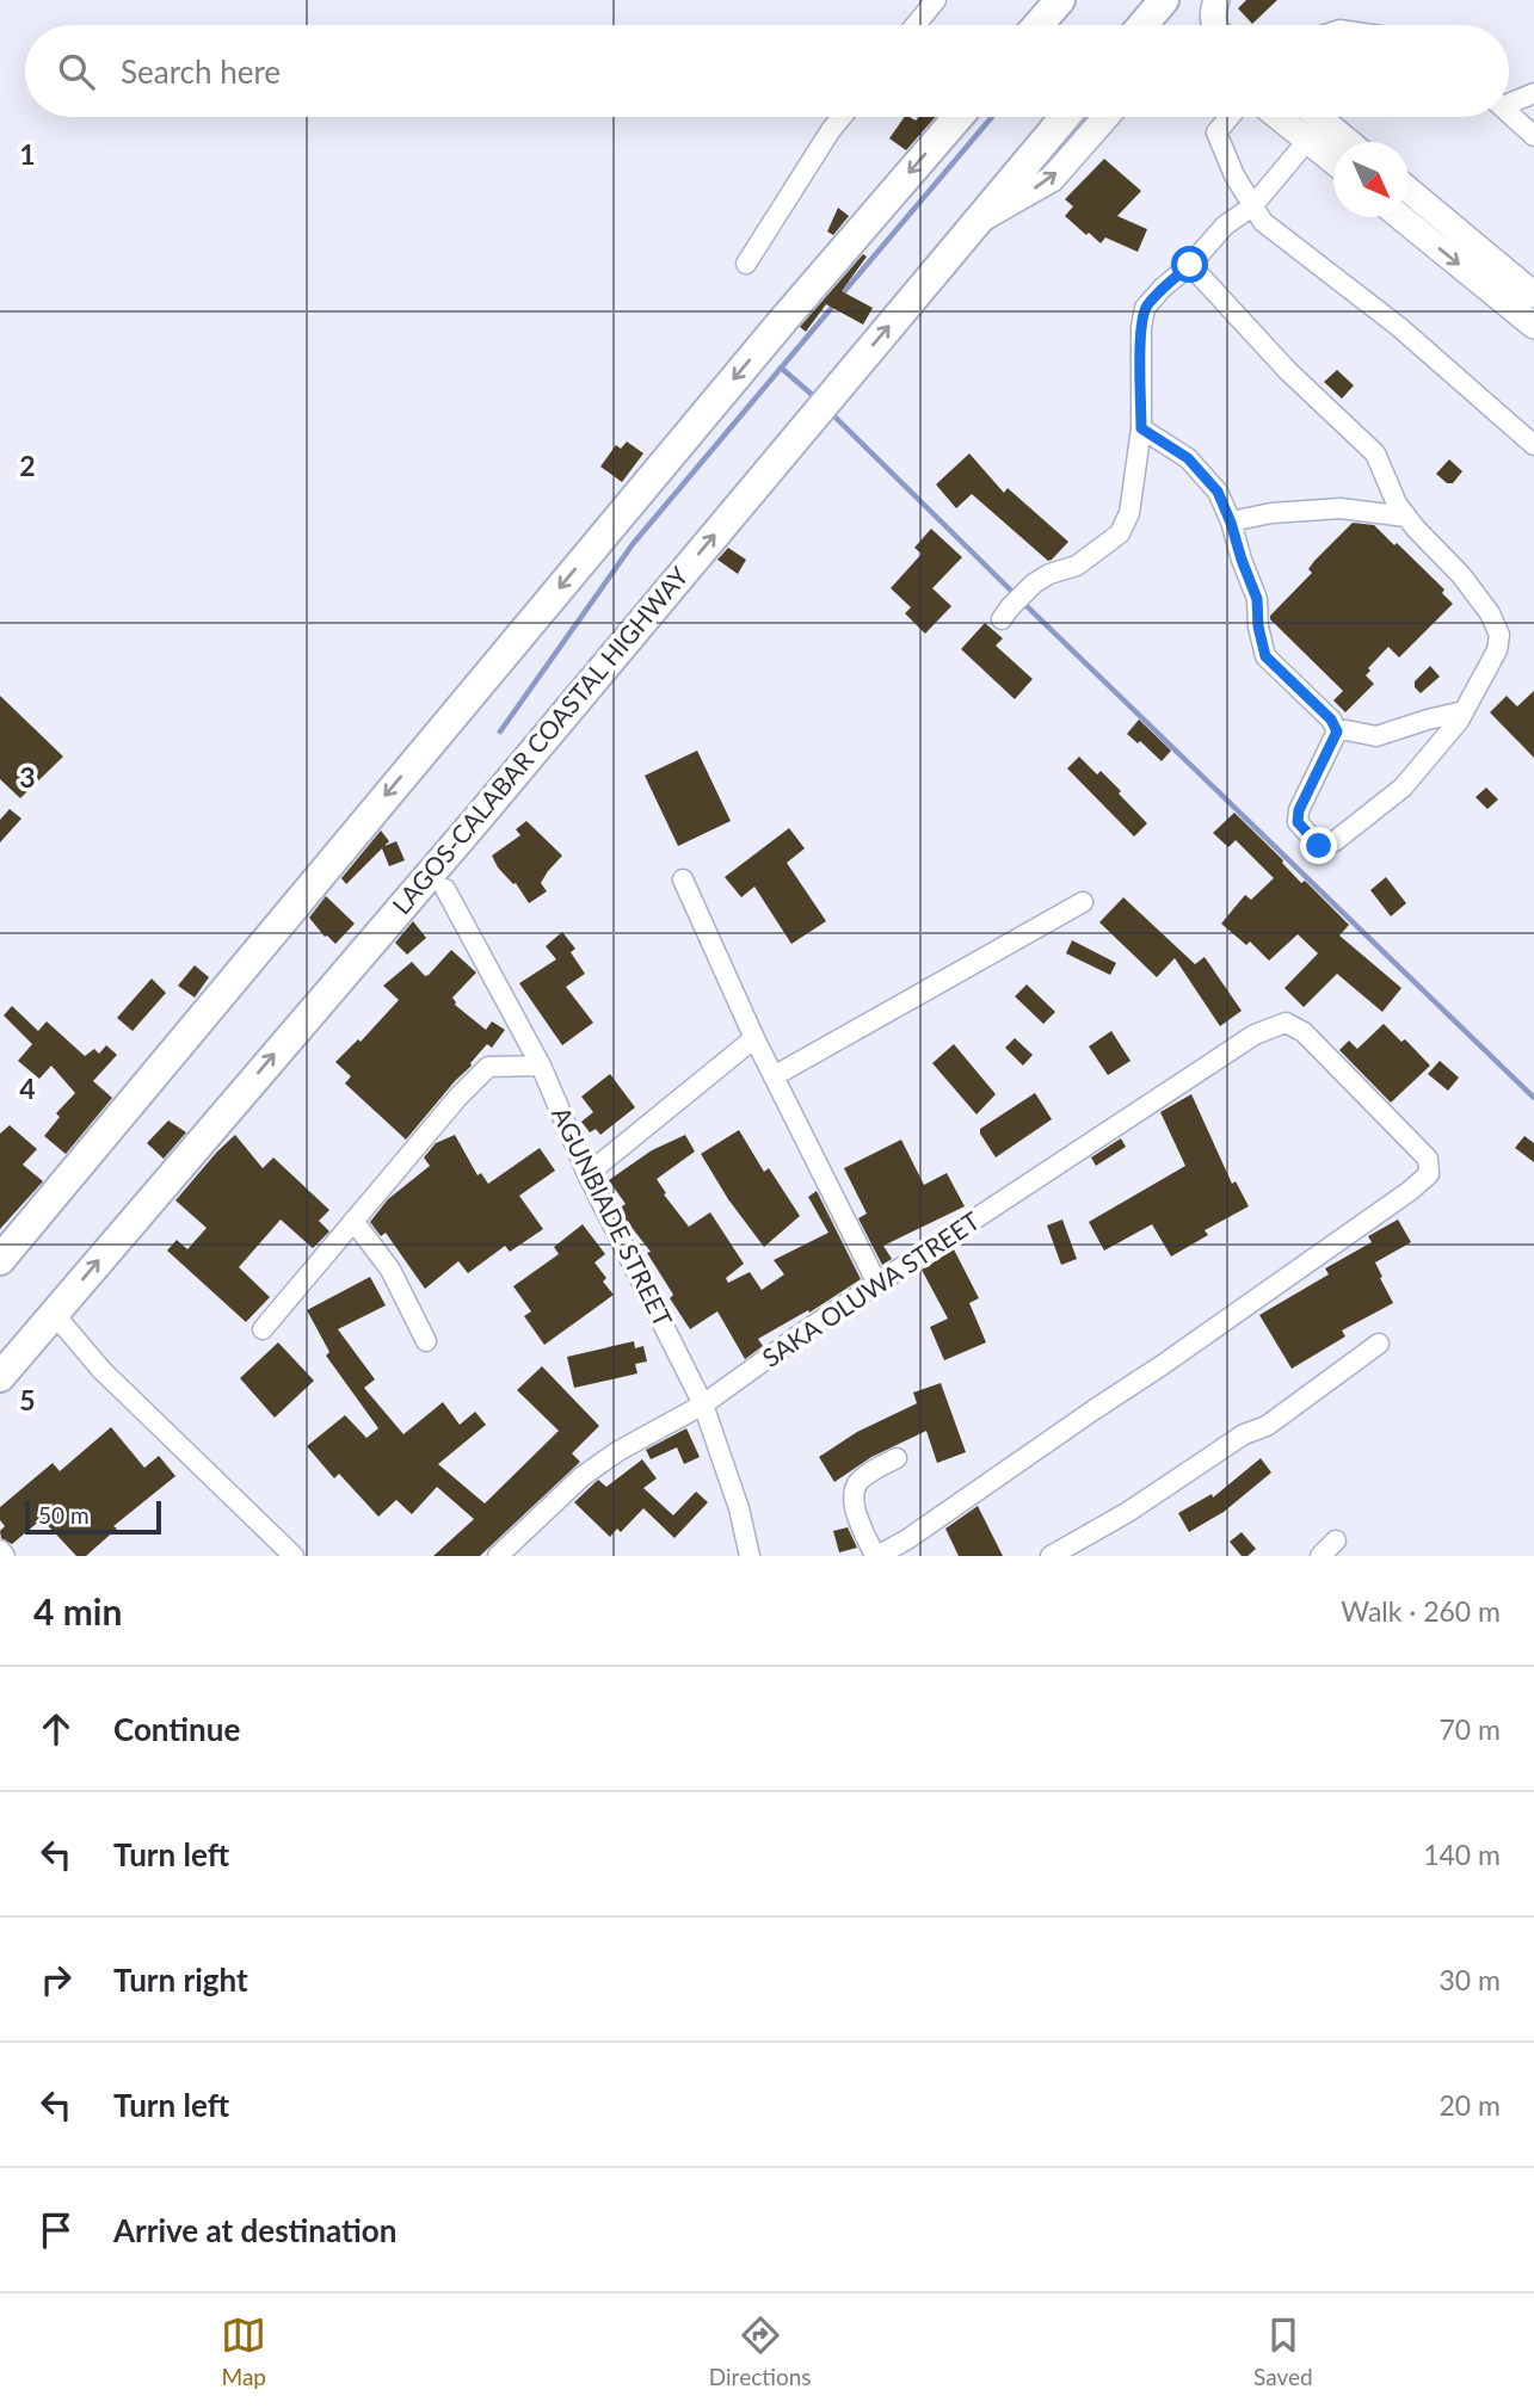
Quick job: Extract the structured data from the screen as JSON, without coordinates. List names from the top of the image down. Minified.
{"streets":{"highway":["LAGOS-CALABAR COASTAL HIGHWAY"],"street":["AGUNBIADE STREET","SAKA OLUWA STREET"]},"crossings":[["AGUNBIADE STREET","SAKA OLUWA STREET"]],"scale_bar":"50 m","north":"bottom right","page":{"search":"Search here","scale":"50 m","heading":["4 min","Walk · 260 m"],"list":[["Continue","70 m"],["Turn left","140 m"],["Turn right","30 m"],["Turn left","20 m"],"Arrive at destination"],"nav":["Map","Directions","Saved"]},"grid":{"rows":["1","2","3","4","5"]}}
